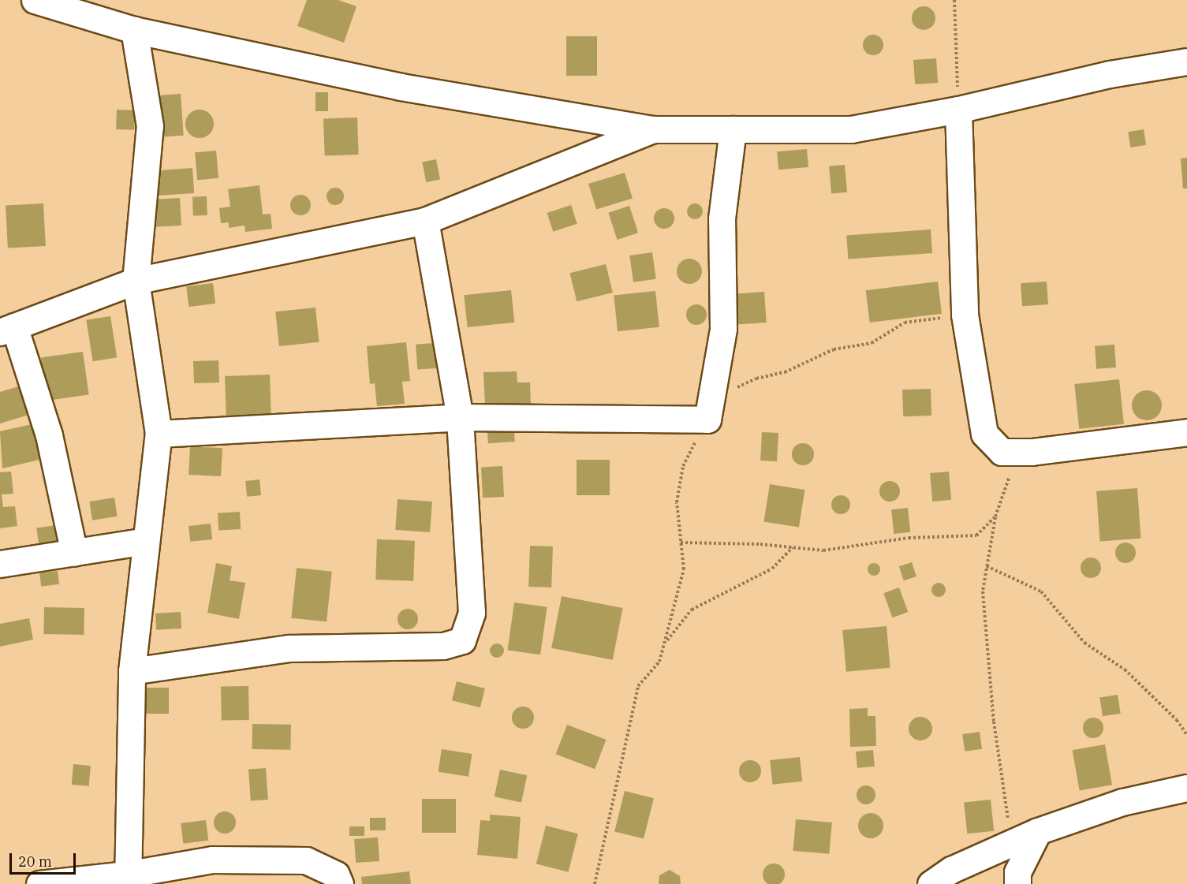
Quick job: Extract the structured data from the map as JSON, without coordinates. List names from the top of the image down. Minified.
{"scale_bar":"20 m"}
